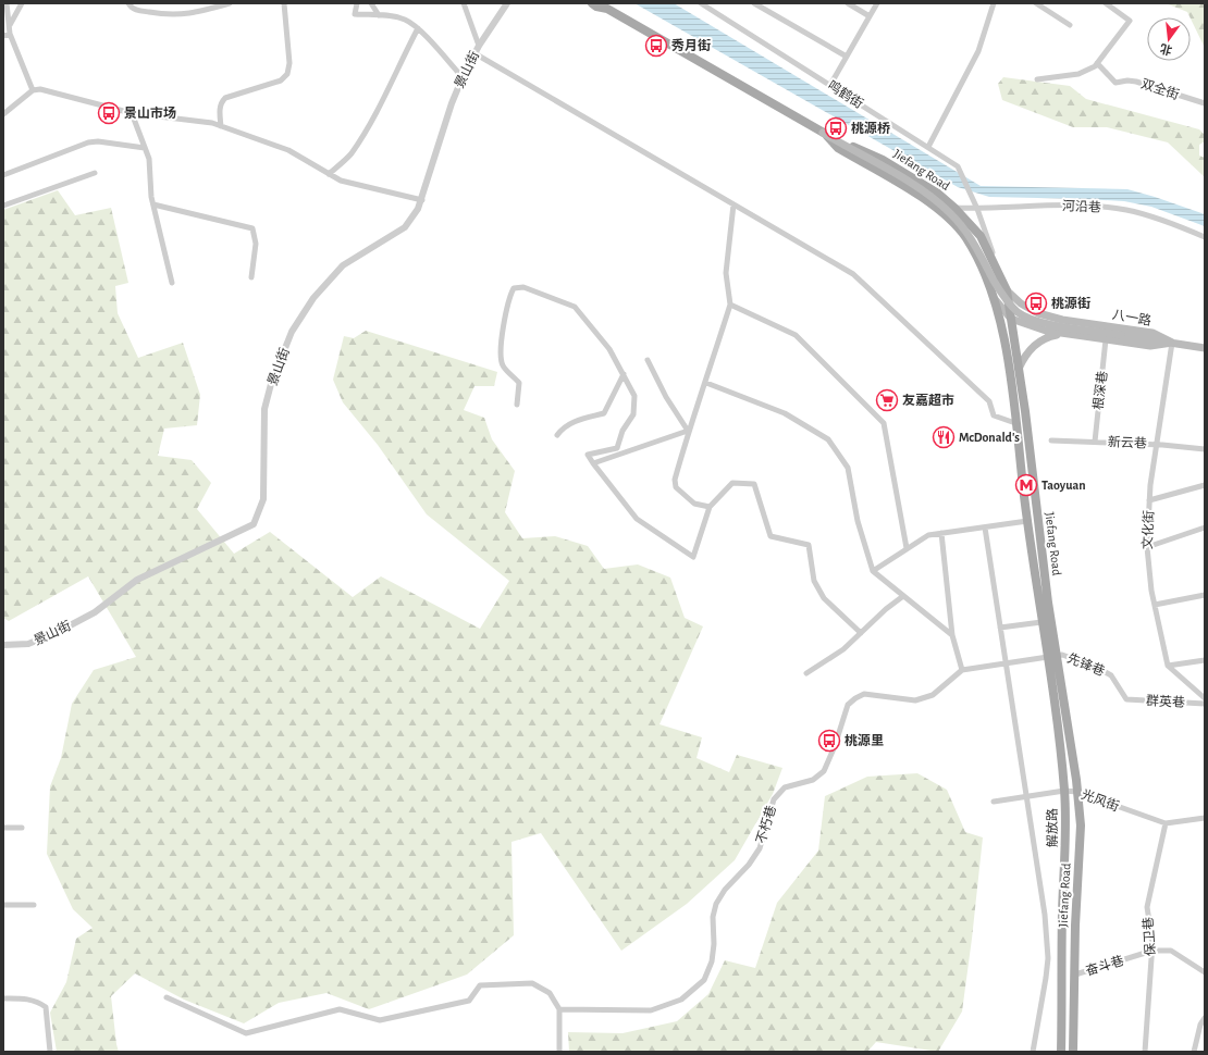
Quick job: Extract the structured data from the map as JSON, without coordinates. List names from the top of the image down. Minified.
{"streets":{"main road":["Jiefang Road","八一路","解放路"],"street":["景山街","双全街","鸣鹤街","河沿巷","根深巷","新云巷","文化街","先锋巷","群英巷","光风街","不朽巷","保卫巷","奋斗巷"]},"crossings":[["鸣鹤街","Jiefang Road"],["鸣鹤街","河沿巷"],["Jiefang Road","河沿巷"],["Jiefang Road","八一路"],["Jiefang Road","先锋巷"],["Jiefang Road","光风街"],["Jiefang Road","解放路"],["Jiefang Road","奋斗巷"],["八一路","文化街"],["根深巷","新云巷"],["新云巷","文化街"],["先锋巷","群英巷"],["光风街","解放路"],["光风街","保卫巷"],["保卫巷","奋斗巷"]],"places":{"bus stop":["秀月街","景山市场","桃源桥","桃源街","桃源里"],"supermarket":["友嘉超市"],"restaurant":["McDonald's"],"metro station":["Taoyuan"]},"north":"bottom"}
